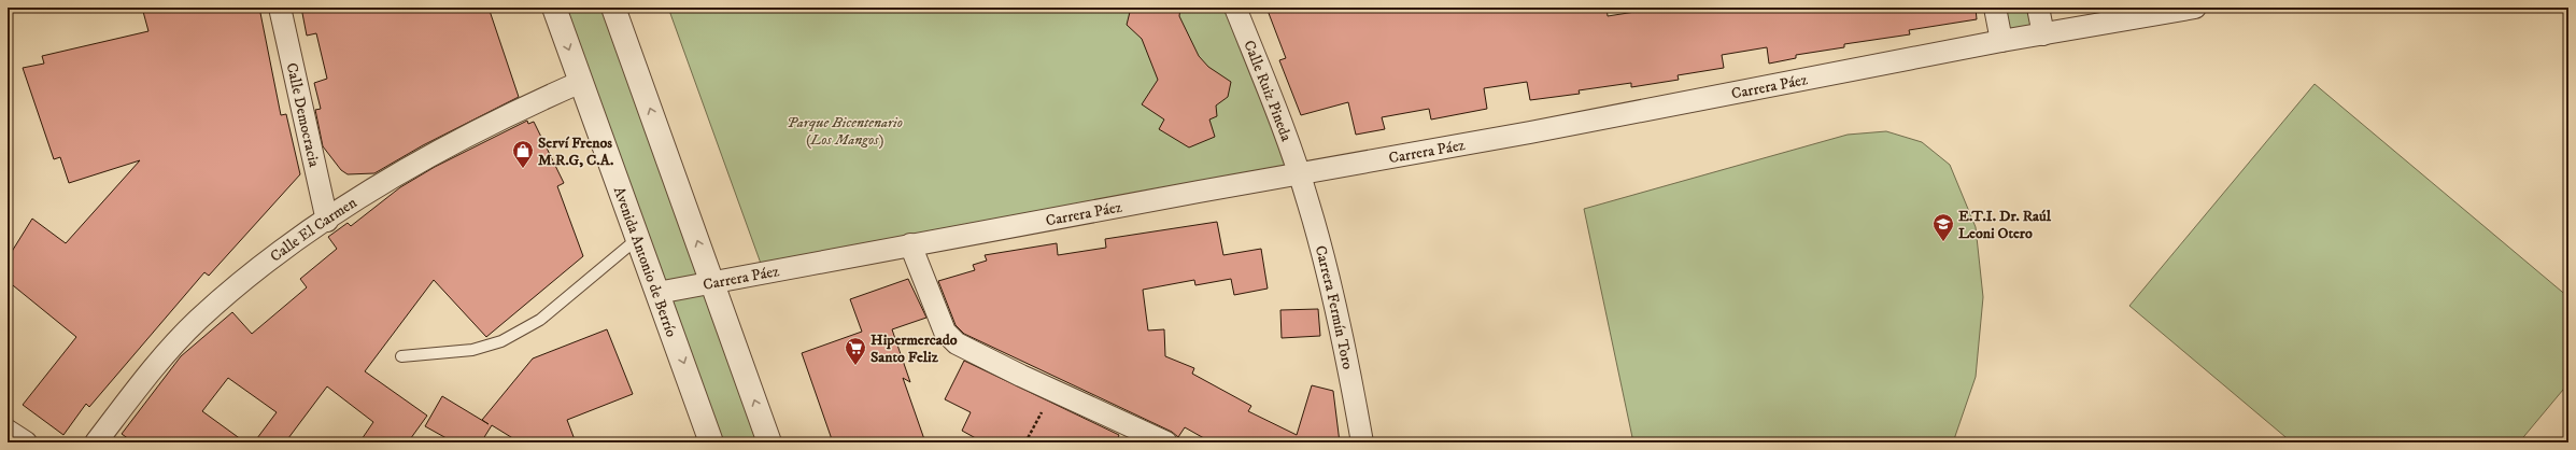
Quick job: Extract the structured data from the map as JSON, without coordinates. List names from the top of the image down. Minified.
{"streets":{"street":["Carrera Páez","Calle Ruiz Pineda","Calle Democracia","Calle El Carmen","Avenida Antonio de Berrío","Carrera Fermín Toro"]},"crossings":[["Carrera Páez","Calle Ruiz Pineda"],["Carrera Páez","Avenida Antonio de Berrío"],["Carrera Páez","Carrera Fermín Toro"],["Calle Ruiz Pineda","Carrera Fermín Toro"],["Calle Democracia","Calle El Carmen"],["Calle El Carmen","Avenida Antonio de Berrío"]],"parks":["Parque Bicentenario (Los Mangos)"],"places":{"shop":["Serví Frenos M.R.G, C.A."],"school or university":["E.T.I. Dr. Raúl Leoni Otero"],"supermarket":["Hipermercado Santo Feliz"]}}
